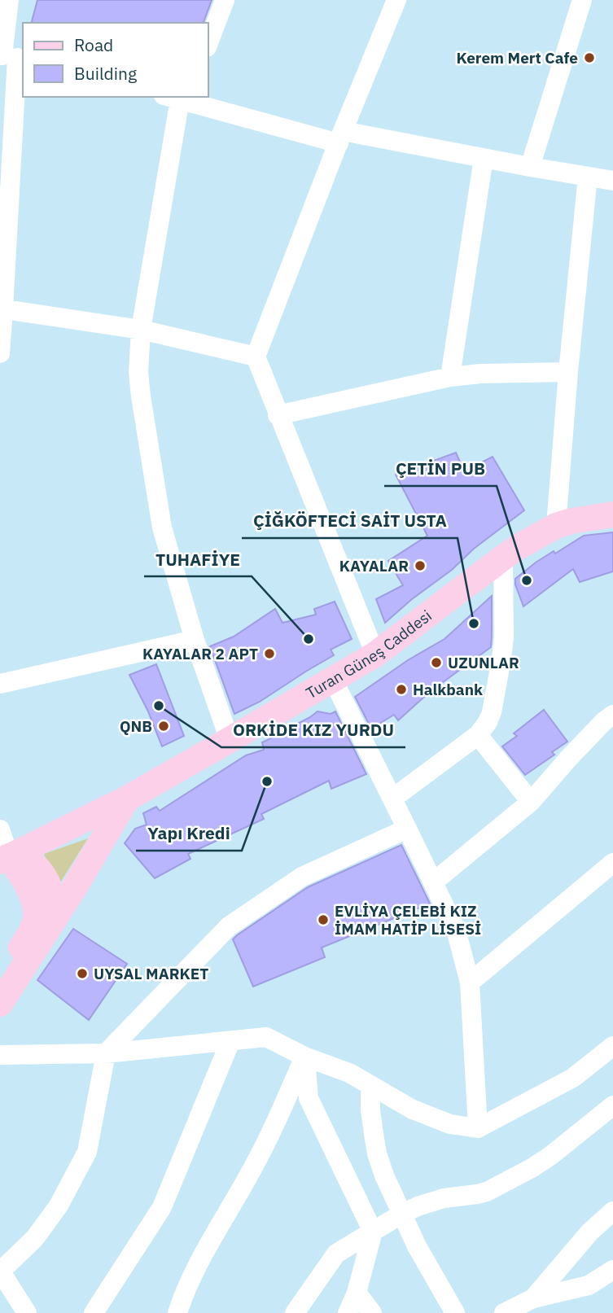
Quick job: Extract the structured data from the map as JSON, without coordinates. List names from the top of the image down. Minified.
{"streets":{"main road":["Turan Güneş Caddesi"]},"places":["Kerem Mert Cafe","KAYALAR","ÇETİN PUB","ÇİĞKÖFTECİ SAİT USTA","TUHAFİYE","KAYALAR 2 APT","UZUNLAR","Halkbank","ORKİDE KIZ YURDU","QNB","Yapı Kredi","EVLİYA ÇELEBİ KIZ İMAM HATİP LİSESİ","UYSAL MARKET"],"legend":["Road","Building"]}
